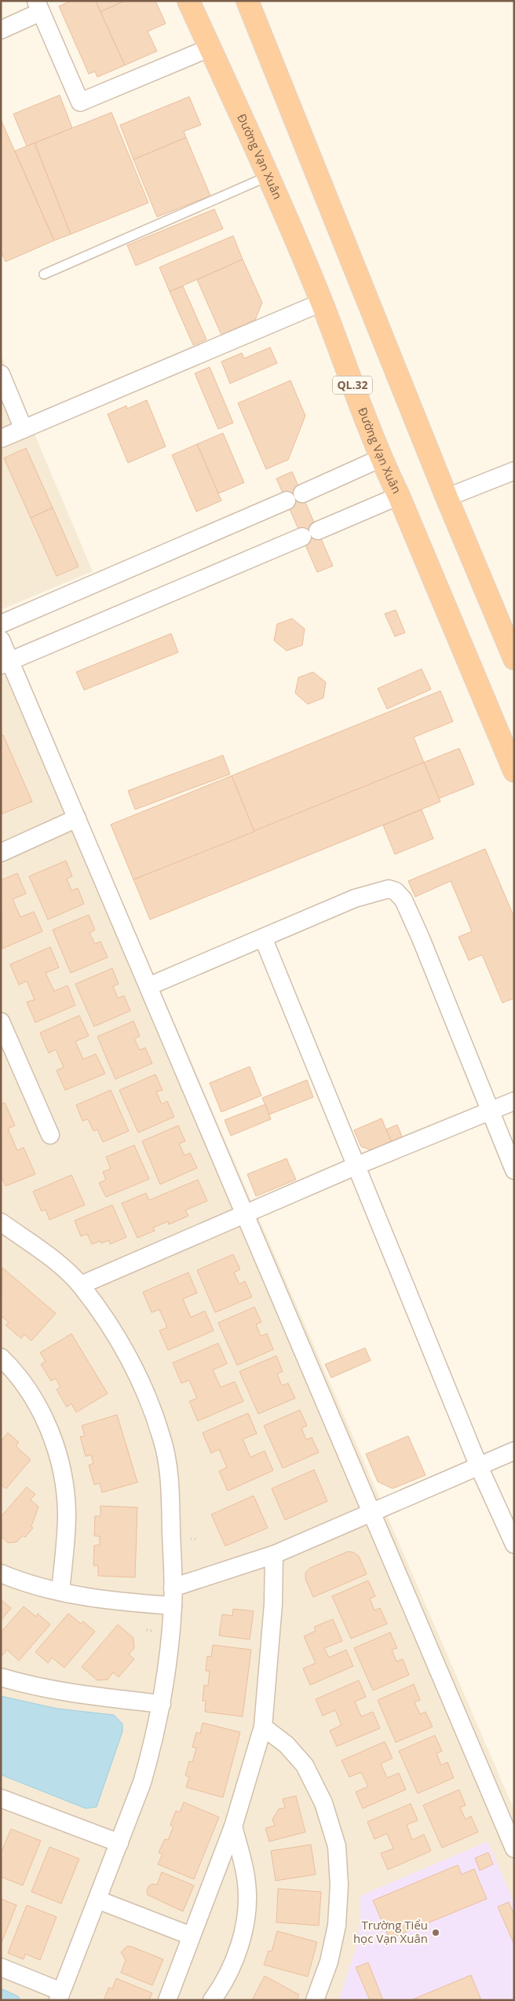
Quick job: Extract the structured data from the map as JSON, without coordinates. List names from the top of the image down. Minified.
{"streets":{"highway":["Đường Vạn Xuân","QL.32"]},"places":["Trường Tiểu học Vạn Xuân"]}
